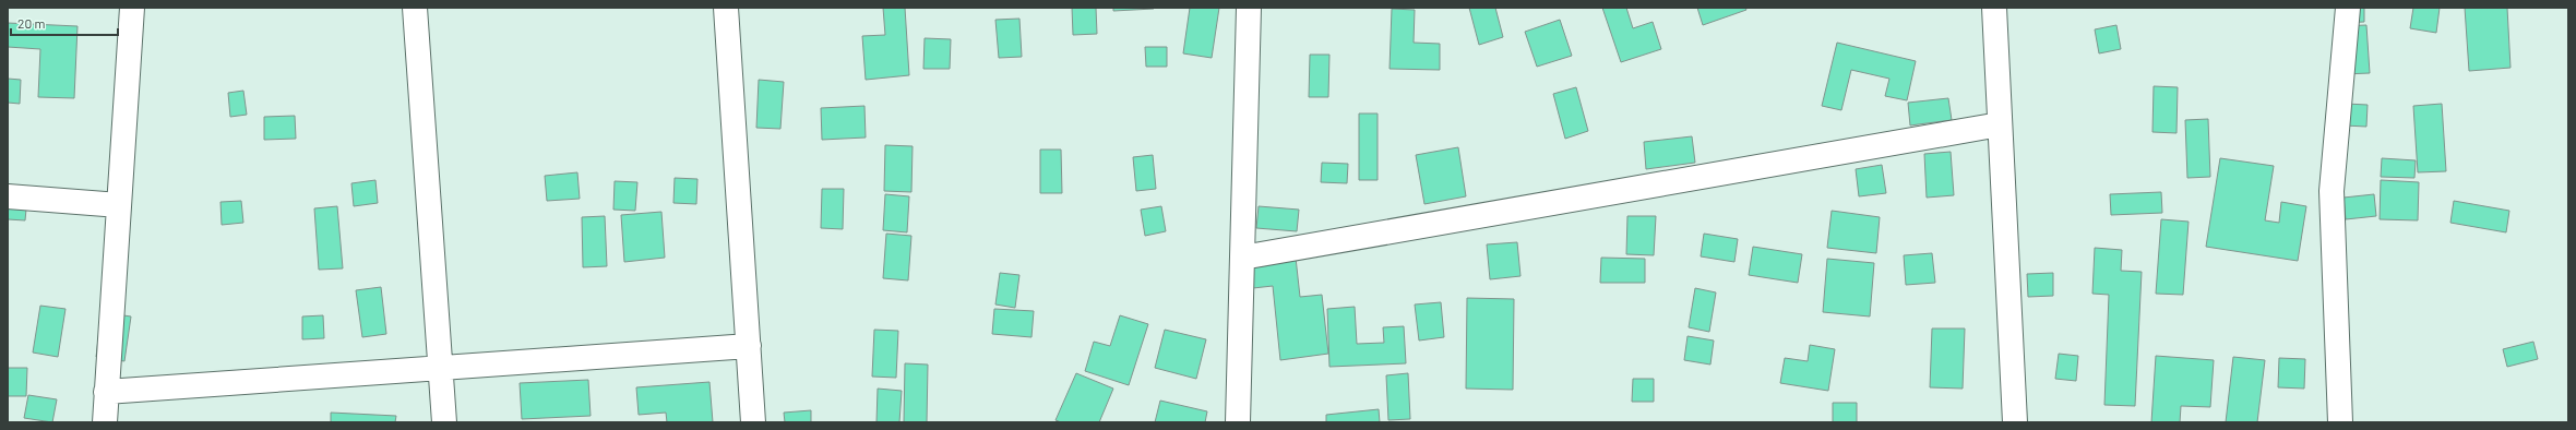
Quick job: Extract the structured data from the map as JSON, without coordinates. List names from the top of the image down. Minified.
{"scale_bar":"20 m"}
